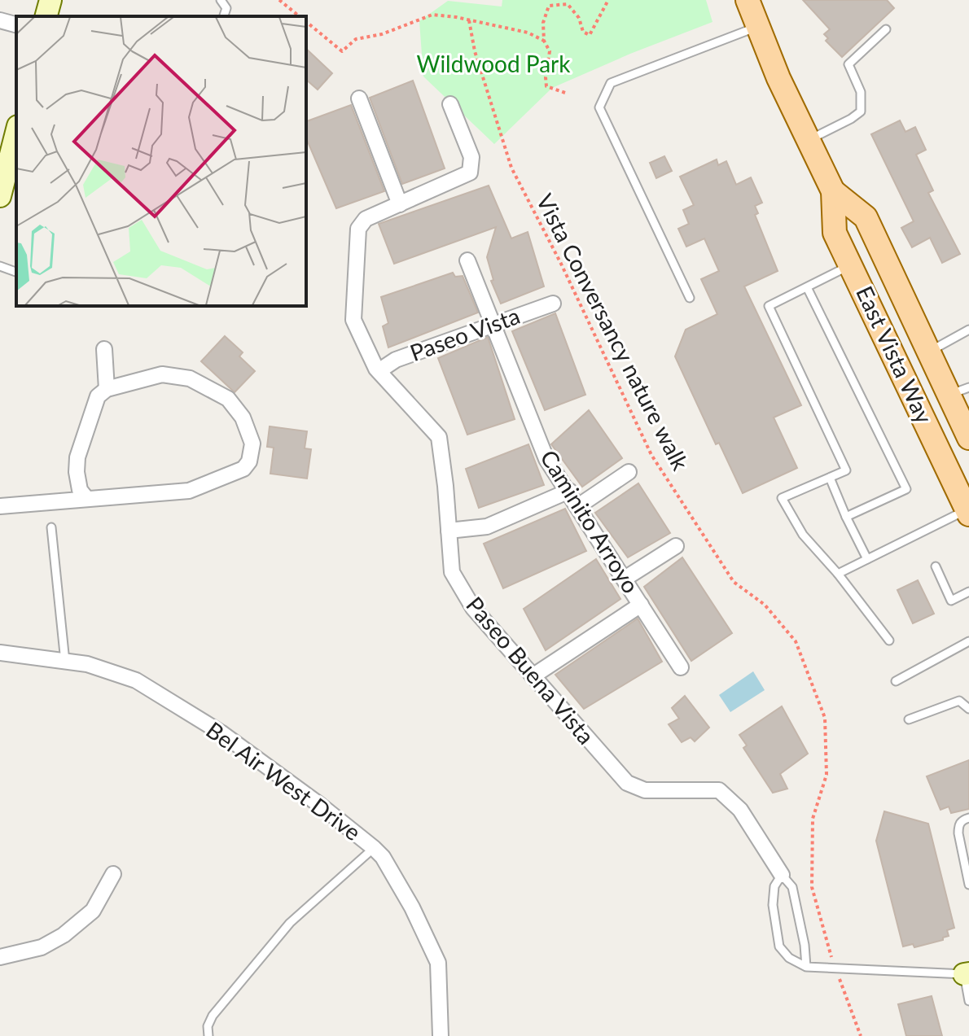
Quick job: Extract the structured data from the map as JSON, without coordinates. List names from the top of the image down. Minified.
{"streets":{"main road":["East Vista Way"],"street":["Paseo Vista","Caminito Arroyo","Paseo Buena Vista","Bel Air West Drive"],"path":["Vista Conversancy nature walk"]},"crossings":[["Paseo Vista","Caminito Arroyo"],["Paseo Vista","Paseo Buena Vista"]],"parks":["Wildwood Park"]}
